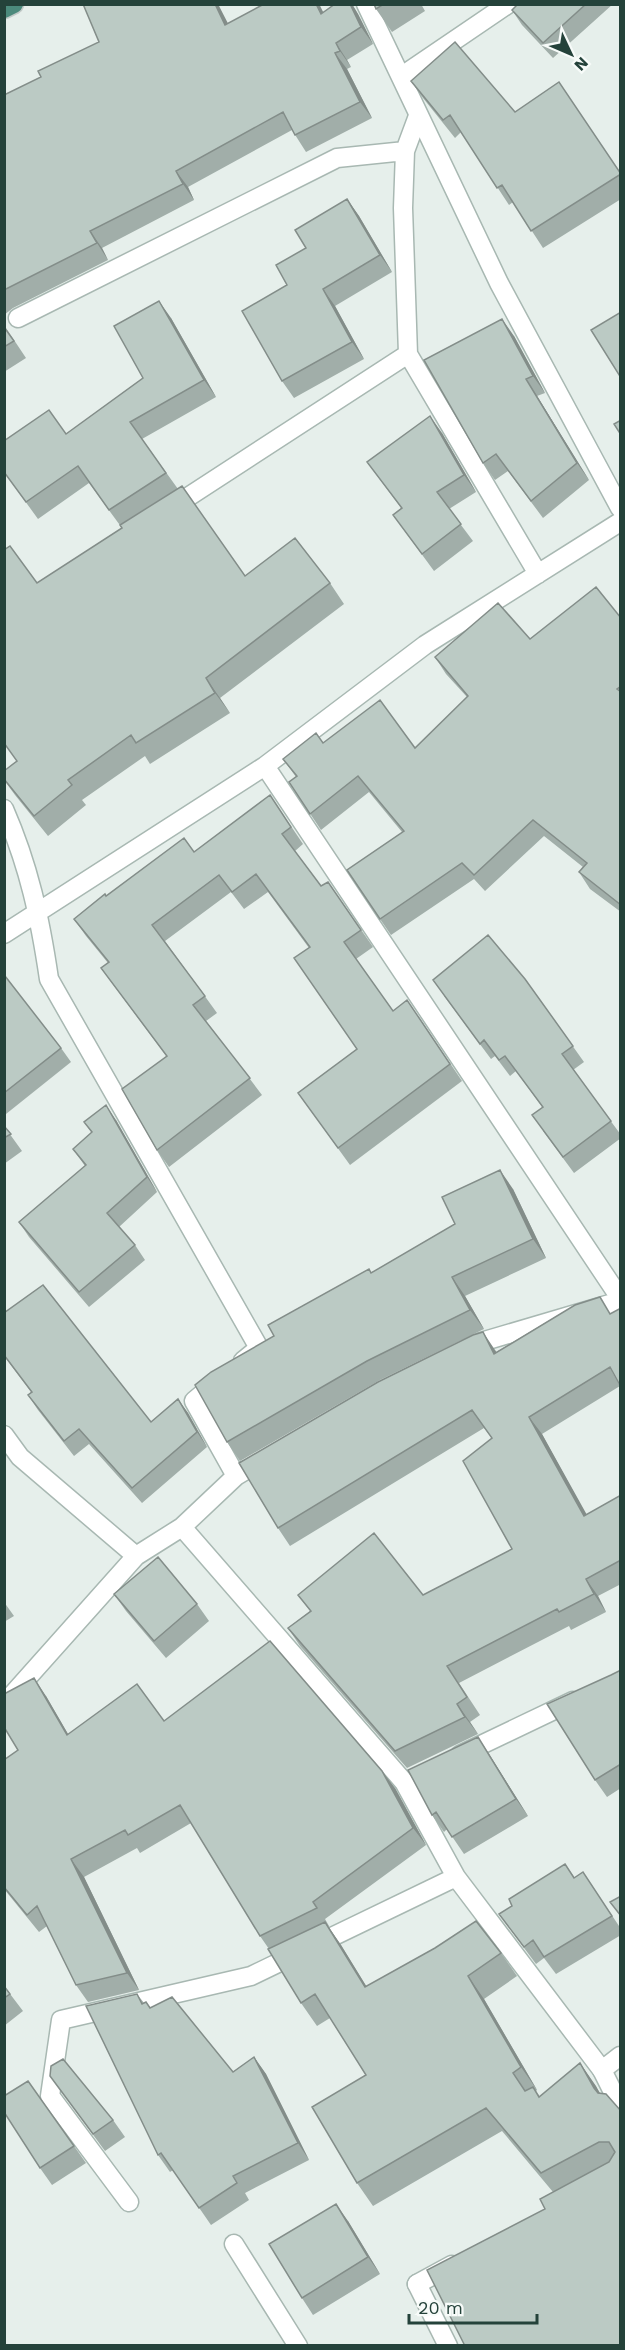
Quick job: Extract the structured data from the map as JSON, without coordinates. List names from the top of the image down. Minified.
{"scale_bar":"20 m","north":"bottom right"}
